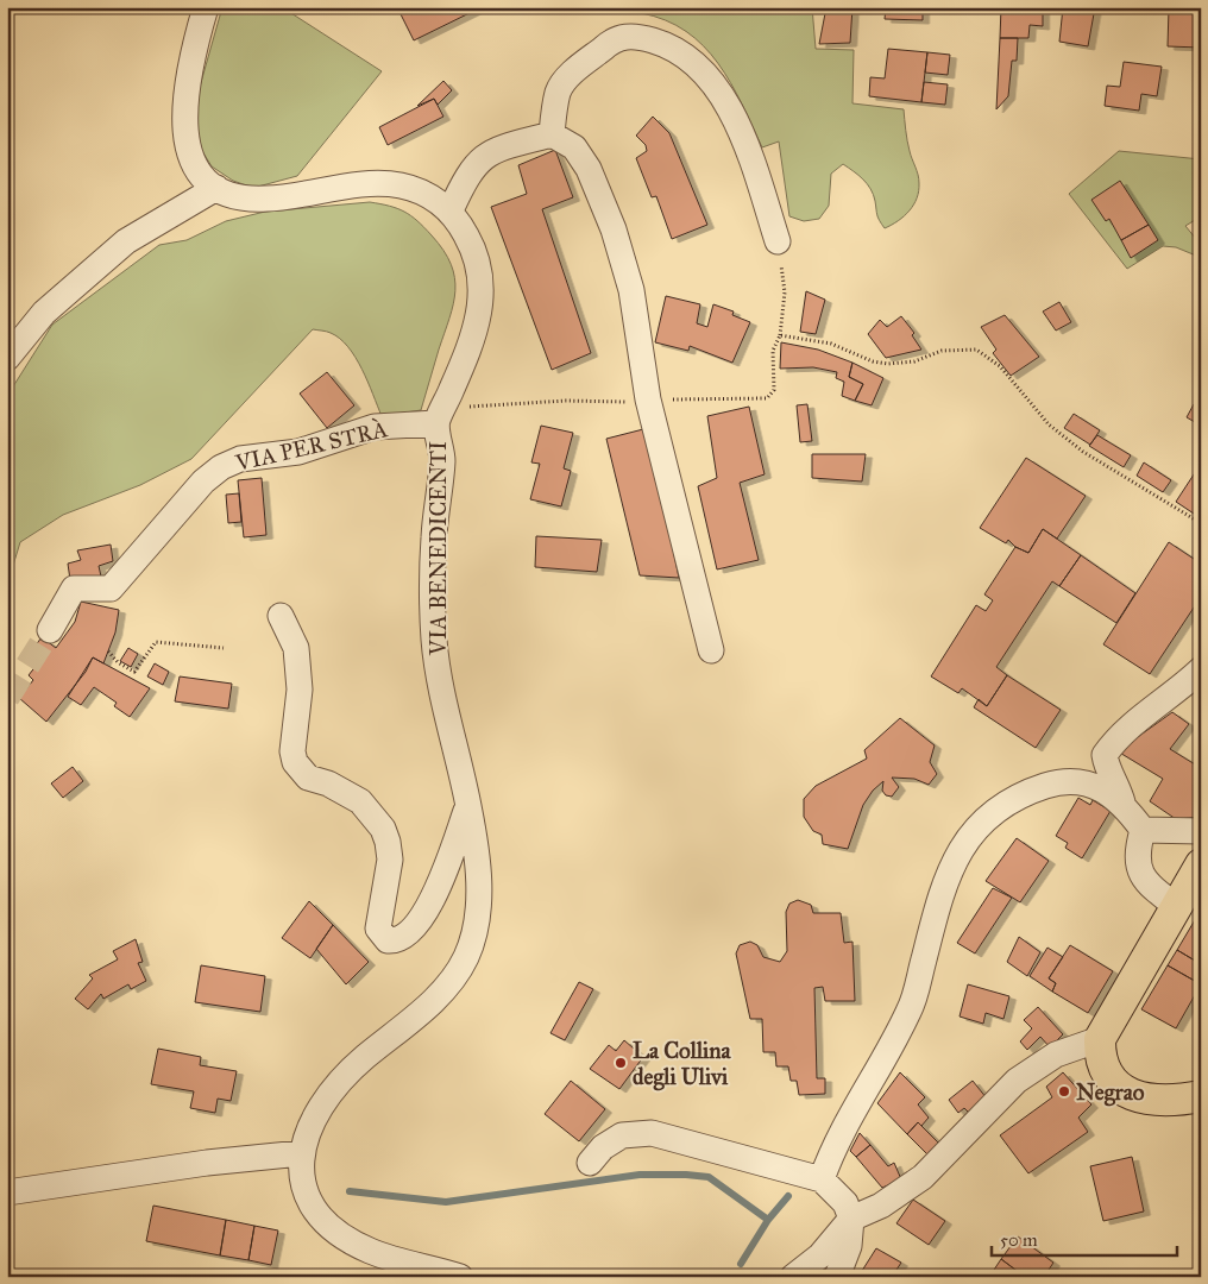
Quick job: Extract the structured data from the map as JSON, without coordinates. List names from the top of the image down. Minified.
{"streets":{"street":["VIA PER STRÀ","VIA BENEDICENTI"]},"crossings":[["VIA PER STRÀ","VIA BENEDICENTI"]],"places":["La Collina degli Ulivi","Negrao"],"scale_bar":"50 m"}
